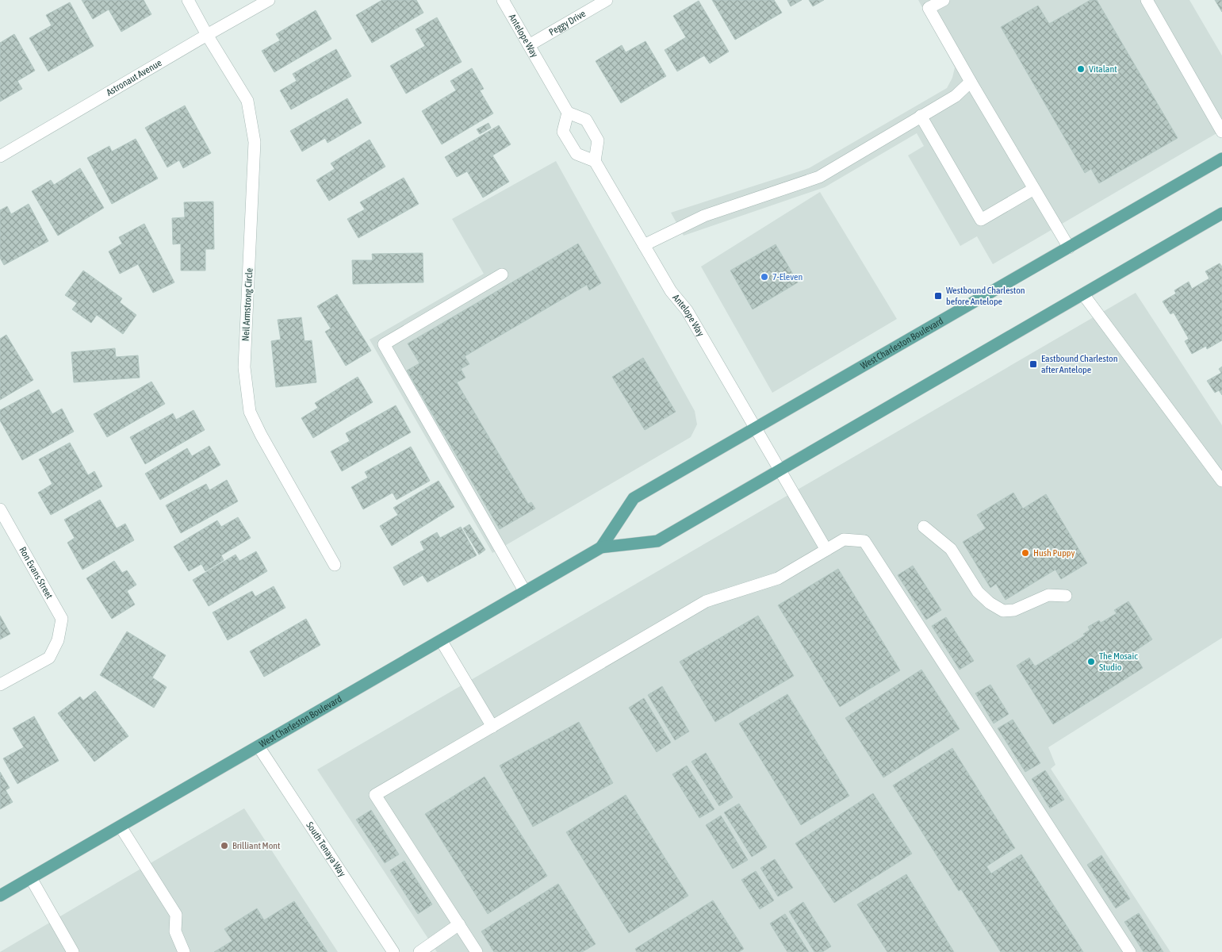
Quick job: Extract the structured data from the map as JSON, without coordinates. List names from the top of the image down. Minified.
{"streets":{"main road":["West Charleston Boulevard"],"street":["Peggy Drive","Antelope Way","Astronaut Avenue","Neil Armstrong Circle","Ron Evans Street","South Tenaya Way"]},"crossings":[["Peggy Drive","Antelope Way"],["Antelope Way","West Charleston Boulevard"],["Astronaut Avenue","Neil Armstrong Circle"],["West Charleston Boulevard","South Tenaya Way"]],"places":{"other":["Vitalant","7-Eleven","Hush Puppy","The Mosaic Studio","Brilliant Mont"],"transit":["Westbound Charleston before Antelope","Eastbound Charleston after Antelope"]}}
